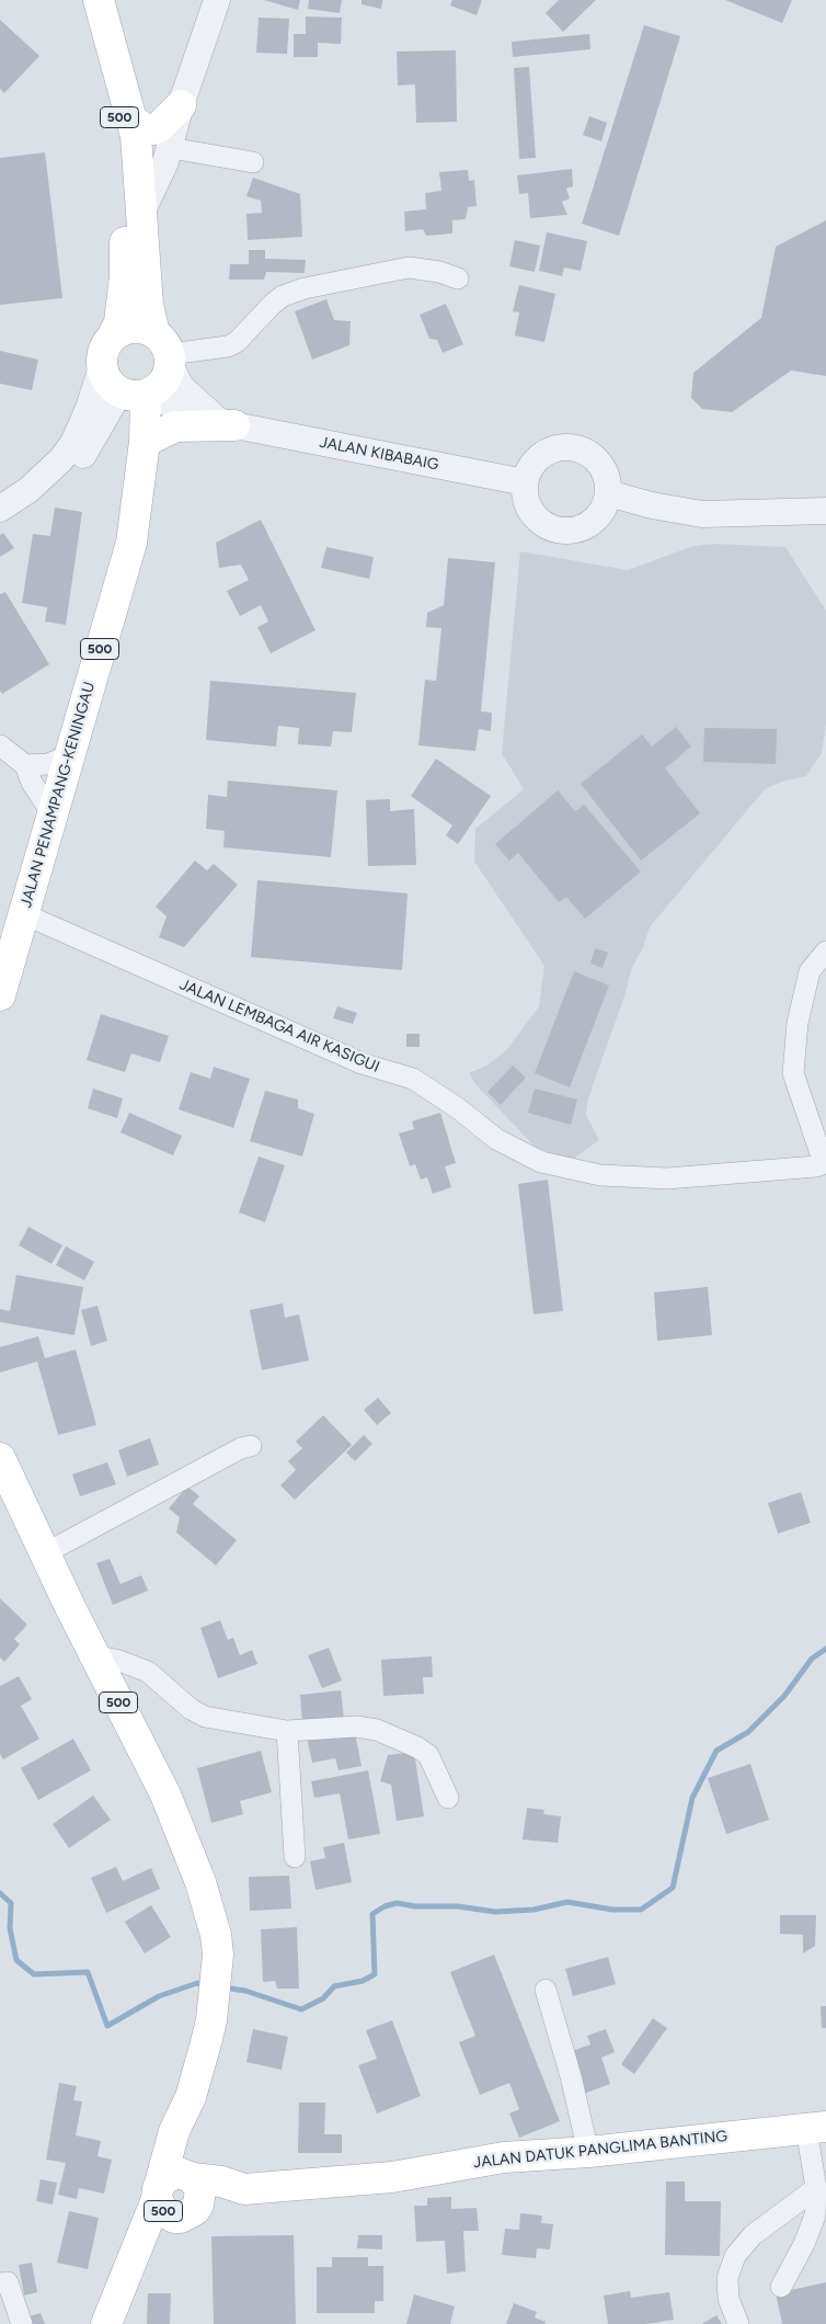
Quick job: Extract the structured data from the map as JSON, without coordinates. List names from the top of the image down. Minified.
{"streets":{"main road":["500","JALAN PENAMPANG-KENINGAU","JALAN DATUK PANGLIMA BANTING"],"street":["JALAN KIBABAIG","JALAN LEMBAGA AIR KASIGUI"]},"crossings":[["500","JALAN KIBABAIG"],["500","JALAN PENAMPANG-KENINGAU"],["500","JALAN DATUK PANGLIMA BANTING"],["JALAN KIBABAIG","JALAN PENAMPANG-KENINGAU"],["JALAN PENAMPANG-KENINGAU","JALAN LEMBAGA AIR KASIGUI"]]}
